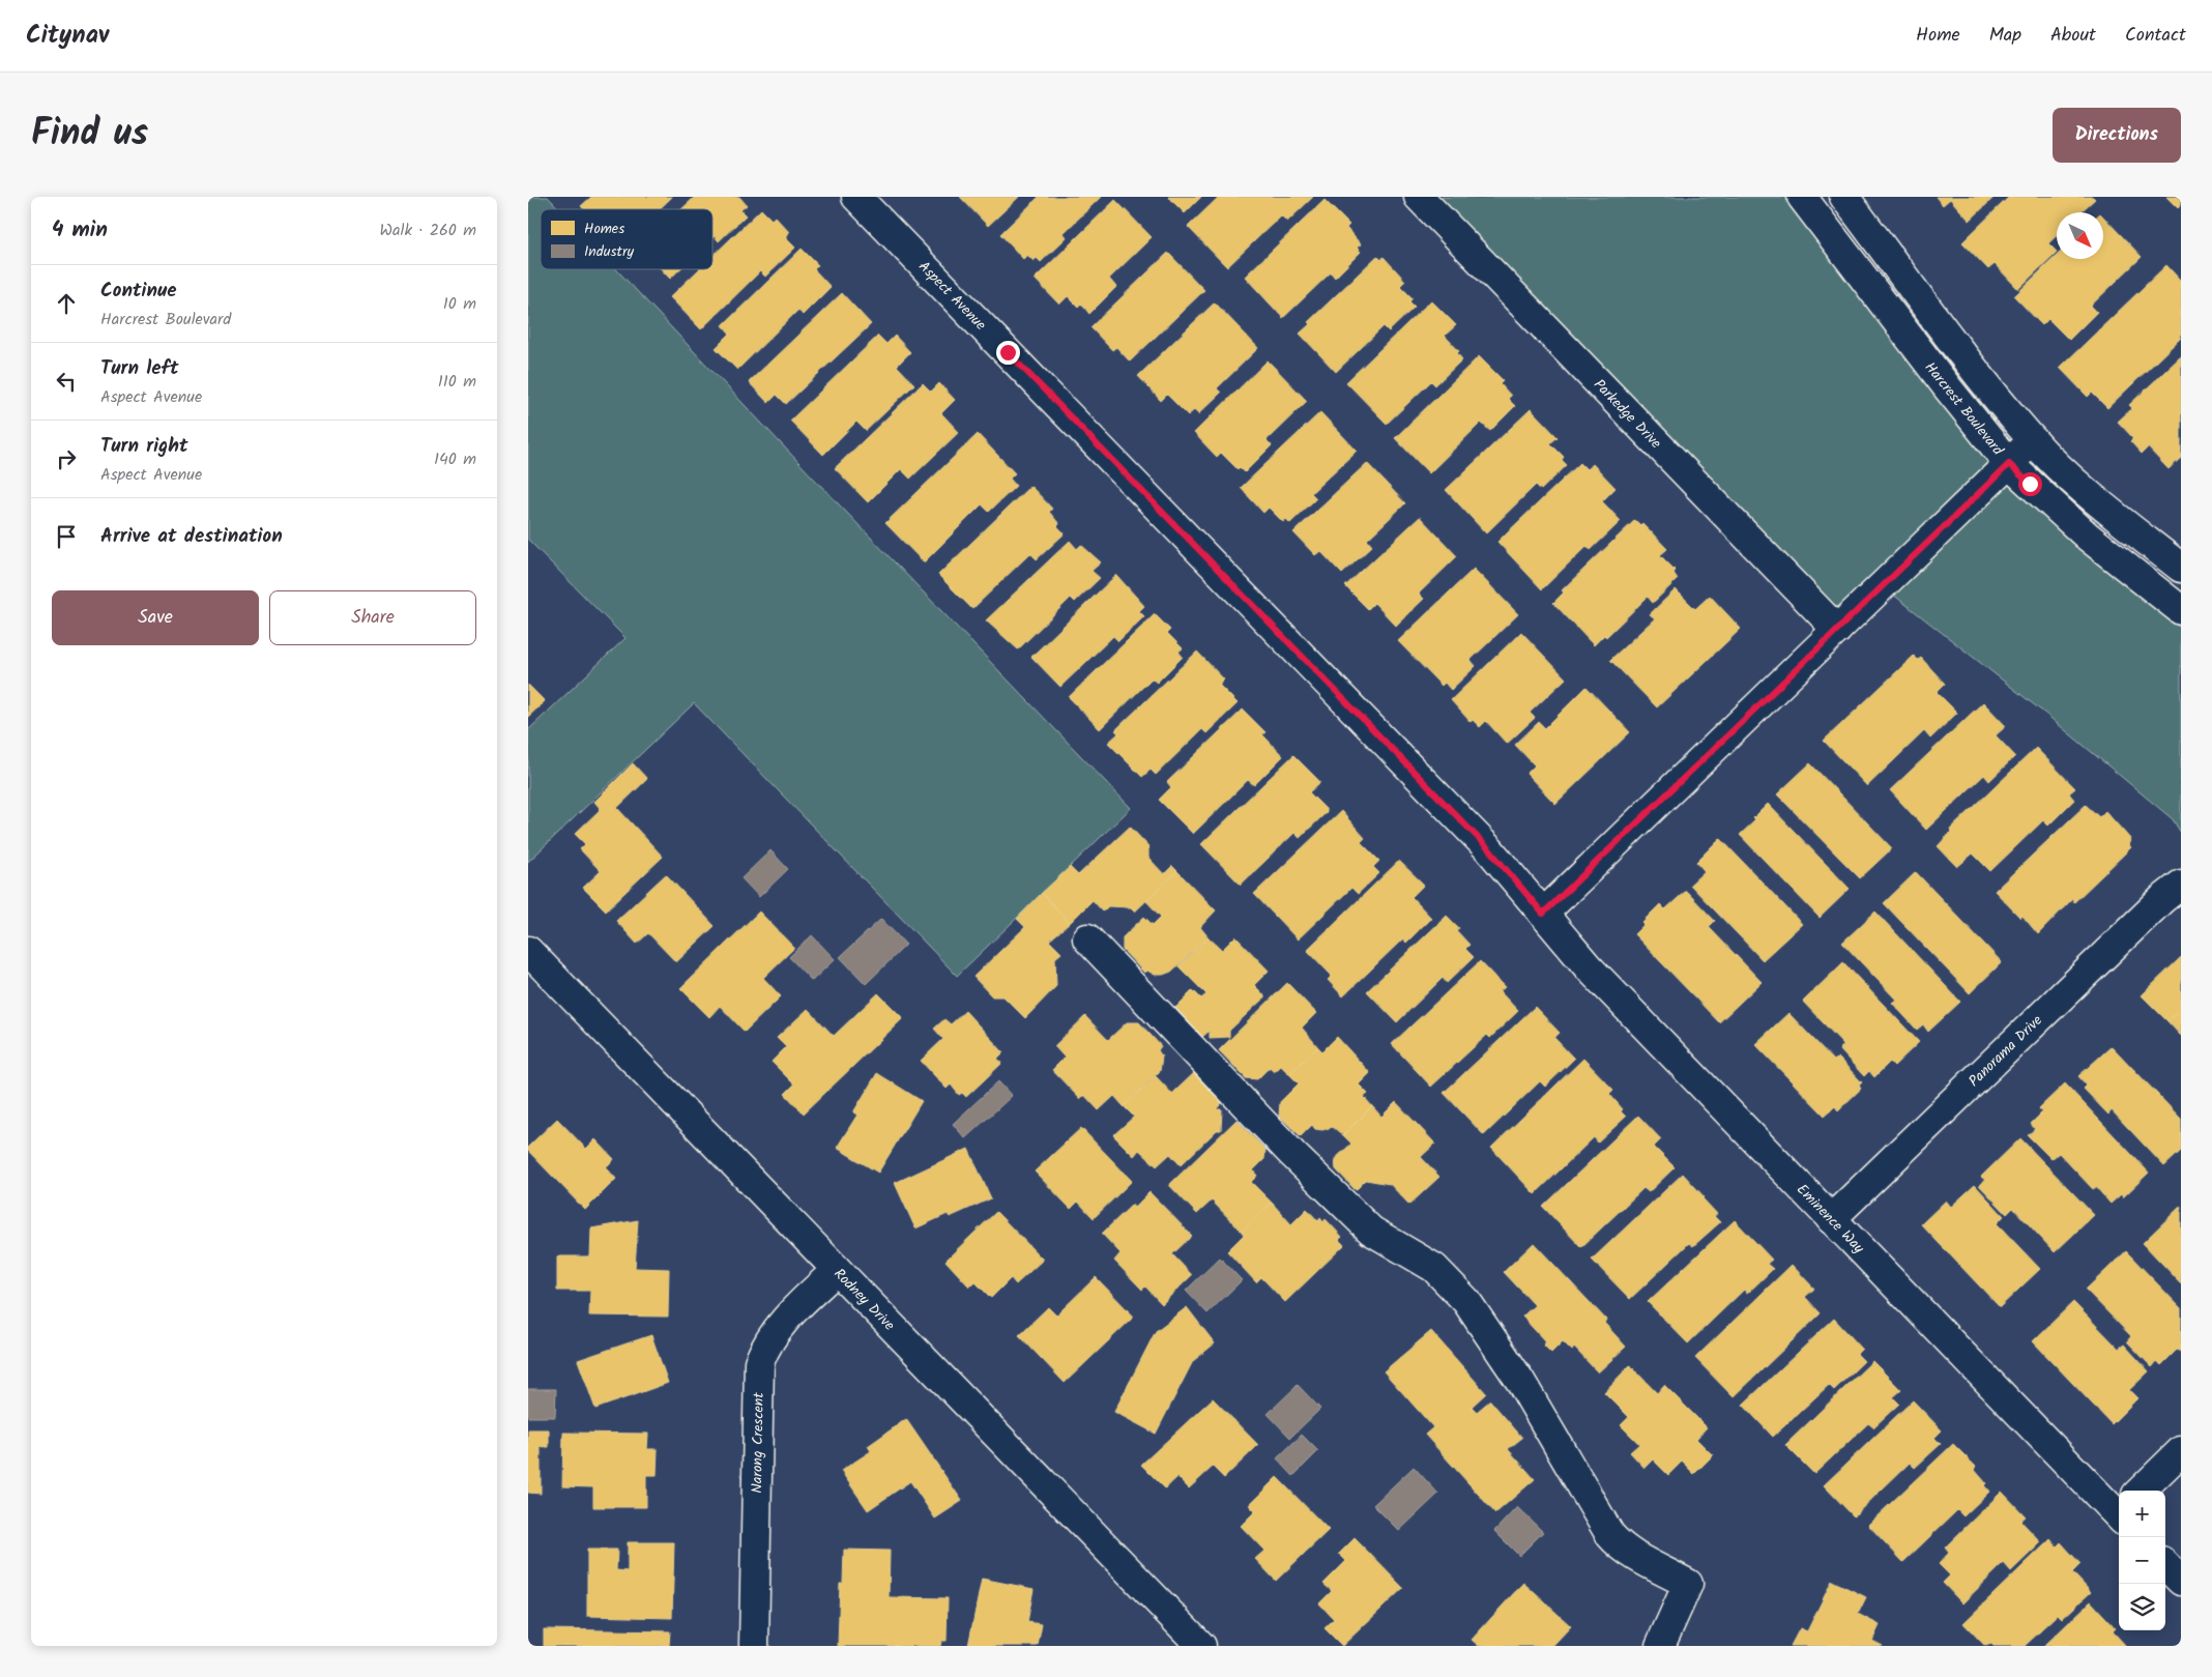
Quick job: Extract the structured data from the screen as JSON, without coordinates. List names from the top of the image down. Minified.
{"streets":{"street":["Aspect Avenue","Harcrest Boulevard","Parkedge Drive","Panorama Drive","Eminence Way","Rodney Drive","Narong Crescent"]},"crossings":[["Aspect Avenue","Eminence Way"],["Panorama Drive","Eminence Way"],["Rodney Drive","Narong Crescent"]],"legend":["Homes","Industry"],"north":"bottom right","page":{"header":"Citynav","nav":["Home","Map","About","Contact"],"title":"Find us","buttons":["Directions",["Save","Share"]],"heading":["4 min","Walk · 260 m"],"list":[["Continue","Harcrest Boulevard","10 m"],["Turn left","Aspect Avenue","110 m"],["Turn right","Aspect Avenue","140 m"],"Arrive at destination"],"map_buttons":["+","−"]}}
